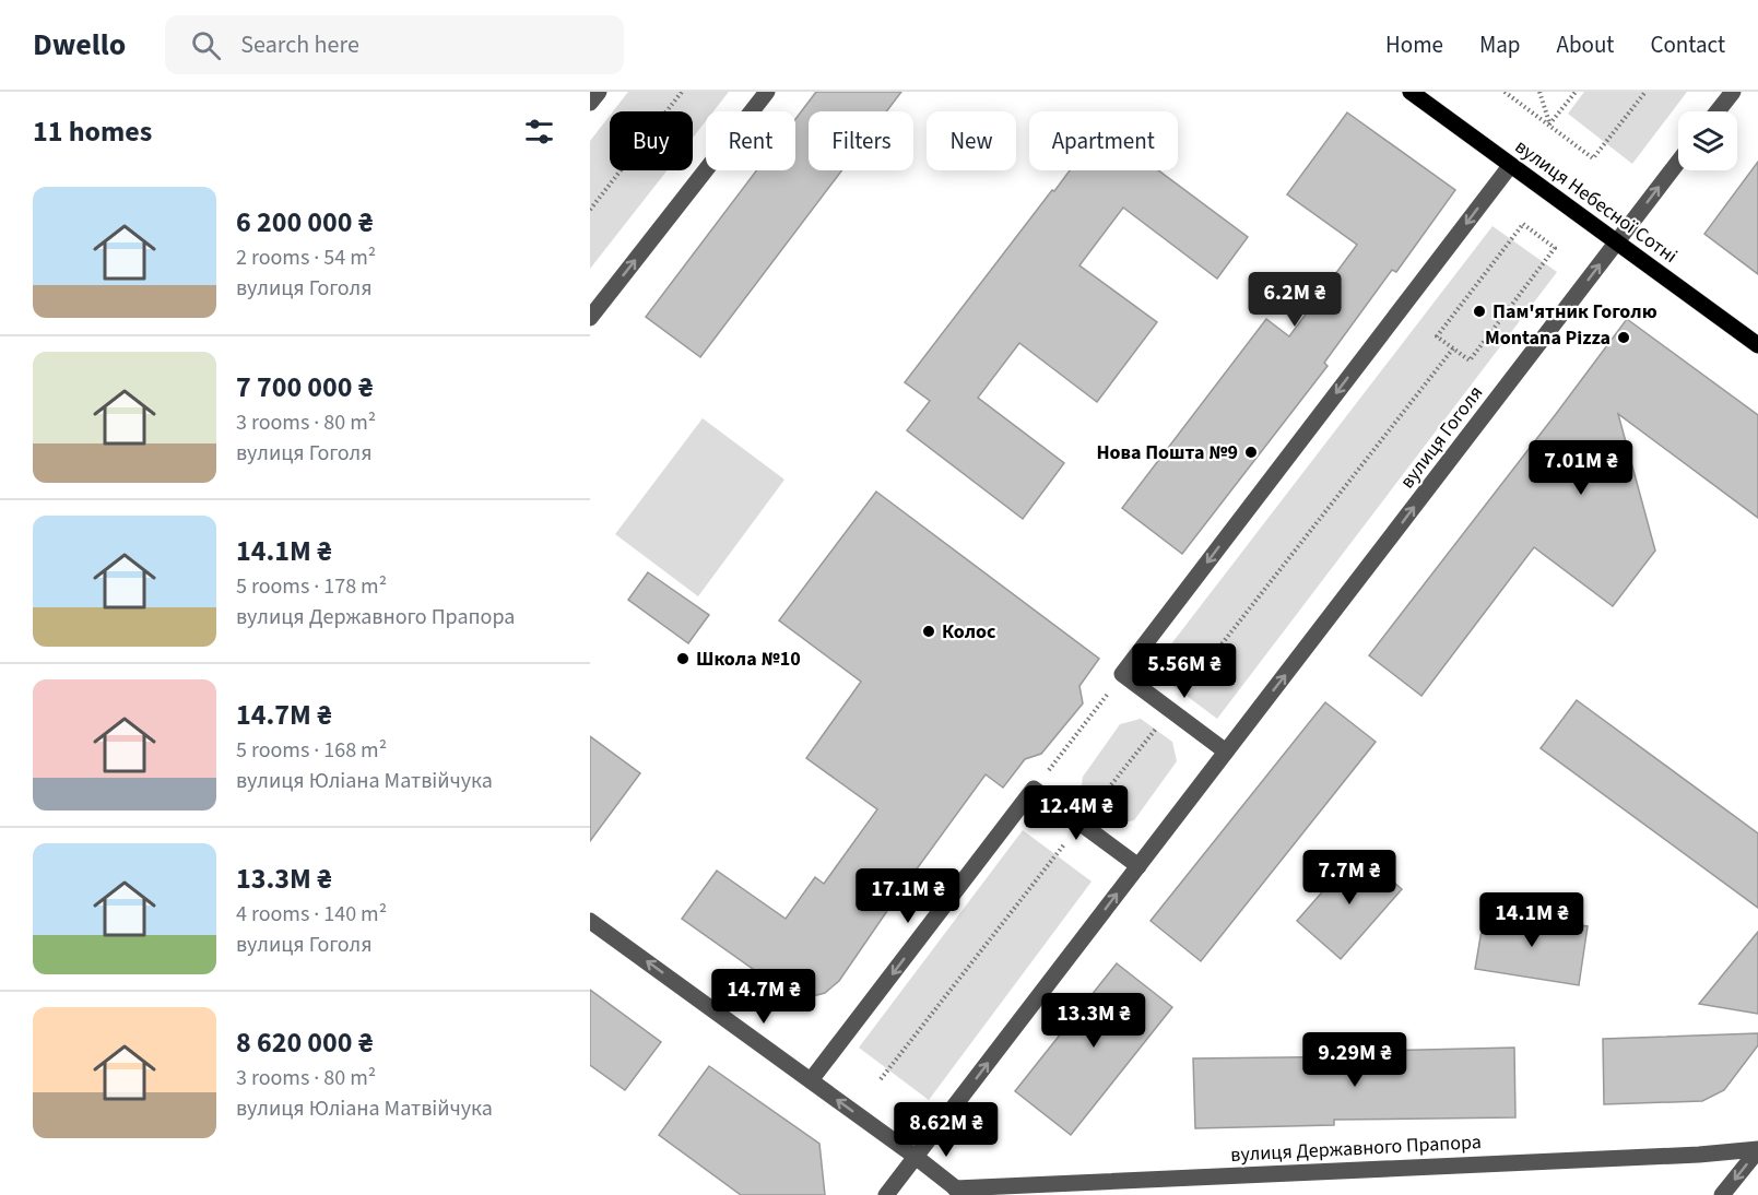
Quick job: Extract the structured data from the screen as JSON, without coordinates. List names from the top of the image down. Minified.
{"streets":{"main road":["вулиця Небесної Сотні"],"street":["вулиця Гоголя","вулиця Державного Прапора"]},"crossings":[["вулиця Небесної Сотні","вулиця Гоголя"]],"places":["Пам'ятник Гоголю","Montana Pizza","Нова Пошта №9","Колос","Школа №10"],"page":{"header":"Dwello","search":"Search here","nav":["Home","Map","About","Contact"],"heading":"11 homes","chip":["Buy","Rent","Filters","New","Apartment"],"list":[{"name":"6 200 000 ₴","note":"2 rooms · 54 m² · вулиця Гоголя"},{"name":"7 700 000 ₴","note":"3 rooms · 80 m² · вулиця Гоголя"},{"name":"14.1M ₴","note":"5 rooms · 178 m² · вулиця Державного Прапора"},{"name":"14.7M ₴","note":"5 rooms · 168 m² · вулиця Юліана Матвійчука"},{"name":"13.3M ₴","note":"4 rooms · 140 m² · вулиця Гоголя"},{"name":"8 620 000 ₴","note":"3 rooms · 80 m² · вулиця Юліана Матвійчука"}],"price":["6.2M ₴","7.01M ₴","5.56M ₴","12.4M ₴","7.7M ₴","17.1M ₴","14.1M ₴","14.7M ₴","13.3M ₴","9.29M ₴","8.62M ₴"]}}
